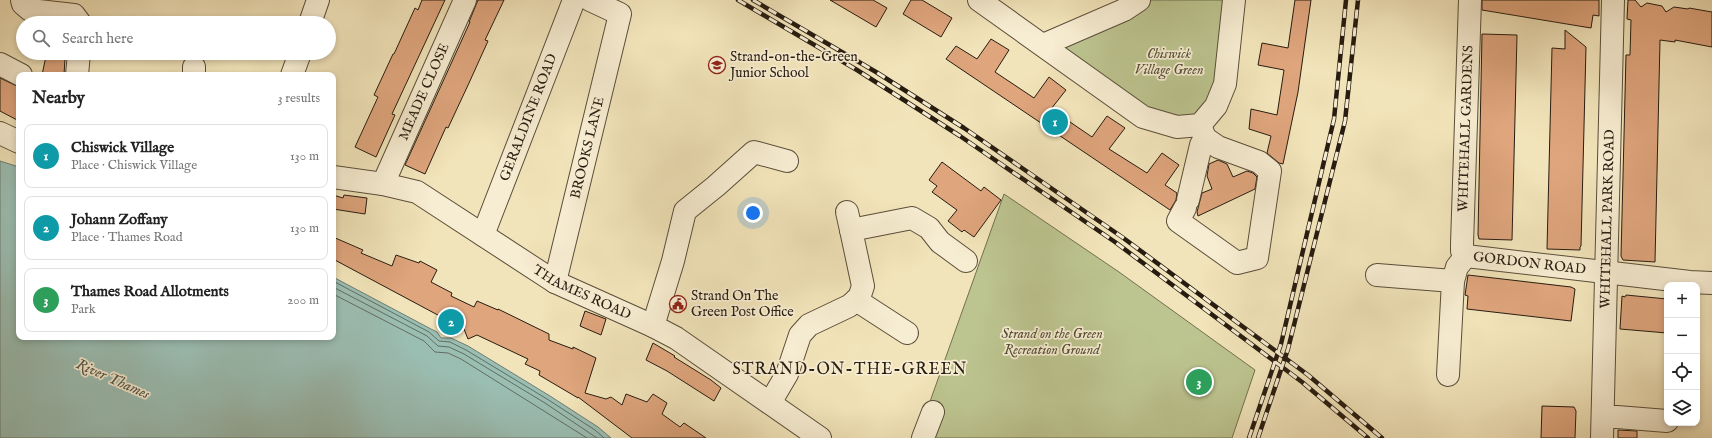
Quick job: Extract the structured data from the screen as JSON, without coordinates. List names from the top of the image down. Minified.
{"streets":{"street":["MEADE CLOSE","GERALDINE ROAD","WHITEHALL GARDENS","BROOKS LANE","WHITEHALL PARK ROAD","GORDON ROAD","THAMES ROAD"]},"crossings":[["MEADE CLOSE","THAMES ROAD"],["GERALDINE ROAD","THAMES ROAD"],["WHITEHALL GARDENS","GORDON ROAD"],["BROOKS LANE","THAMES ROAD"],["WHITEHALL PARK ROAD","GORDON ROAD"]],"districts":["STRAND-ON-THE-GREEN"],"water":["River Thames"],"parks":["Chiswick Village Green","Strand on the Green Recreation Ground"],"places":{"school or university":["Strand-on-the-Green Junior School"],"public building":["Strand On The Green Post Office"]},"page":{"search":"Search here","heading":["Nearby","3 results"],"pins":["1","2","3"],"list":[{"mark":"1","name":"Chiswick Village","note":"Place · Chiswick Village","value":"130 m"},{"mark":"2","name":"Johann Zoffany","note":"Place · Thames Road","value":"130 m"},{"mark":"3","name":"Thames Road Allotments","note":"Park","value":"200 m"}],"map_buttons":["+","−"]}}
